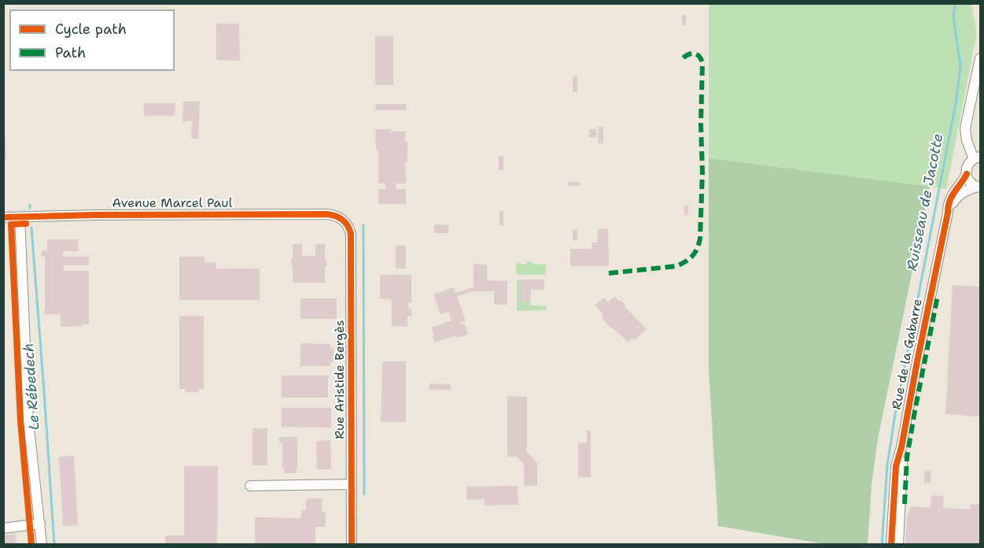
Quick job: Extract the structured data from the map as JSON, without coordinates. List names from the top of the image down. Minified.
{"streets":{"street":["Avenue Marcel Paul","Rue de la Gabarre","Rue Aristide Bergès"]},"crossings":[["Avenue Marcel Paul","Rue Aristide Bergès"]],"water":["Ruisseau de Jacotte","Le Rébedech"],"legend":["Cycle path","Path"]}
